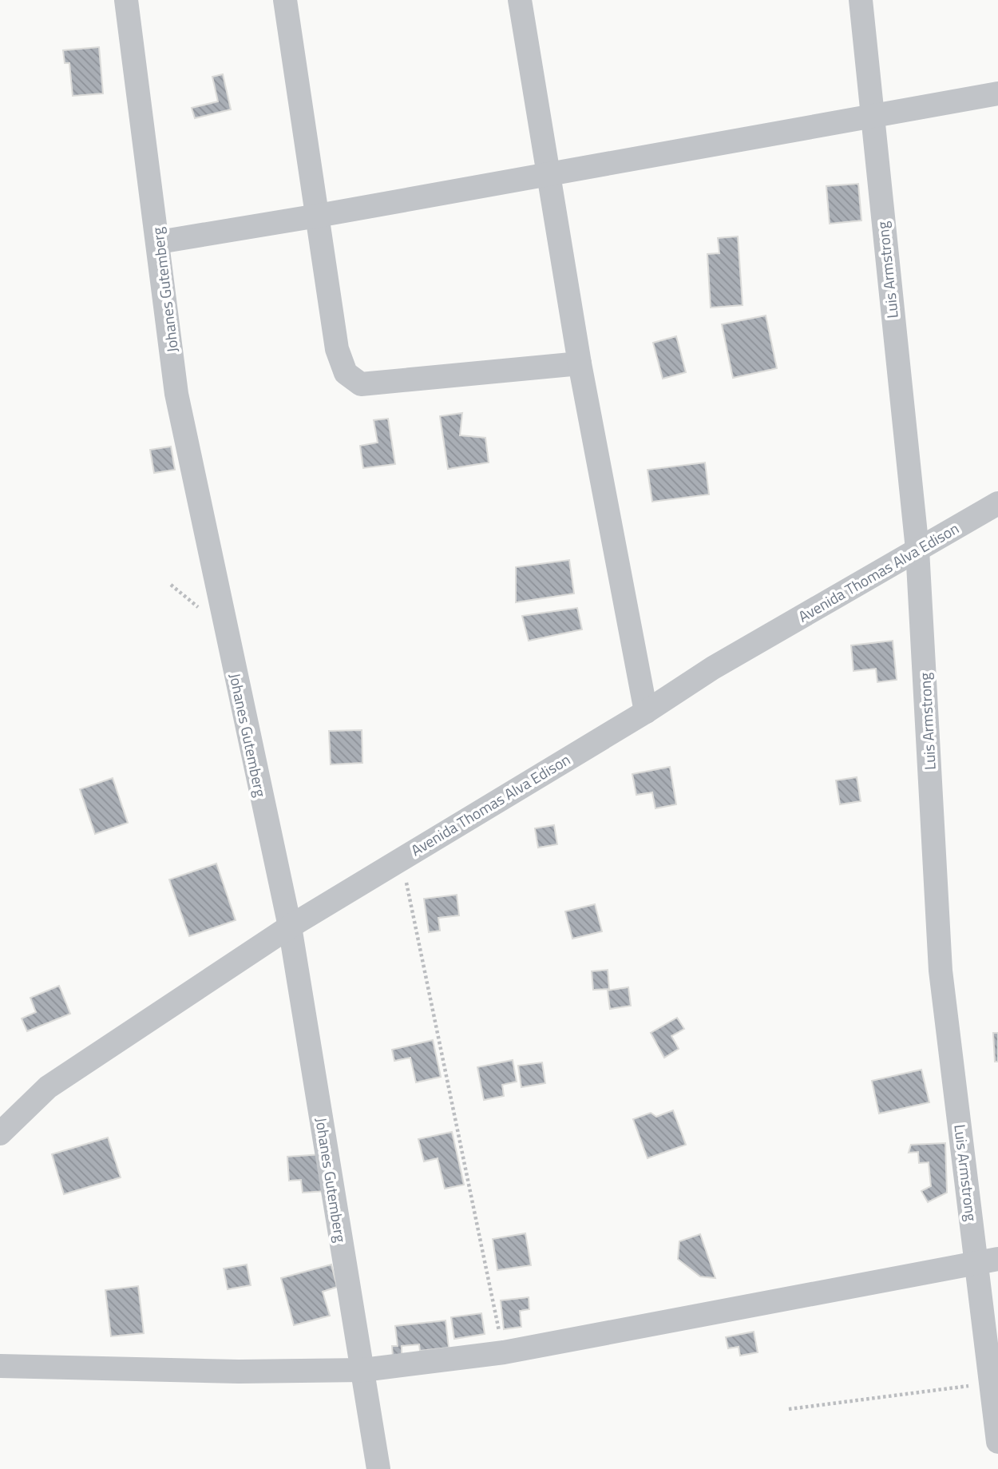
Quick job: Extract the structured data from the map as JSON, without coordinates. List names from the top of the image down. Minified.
{"streets":{"street":["Luis Armstrong","Johanes Gutemberg","Avenida Thomas Alva Edison"]},"crossings":[["Luis Armstrong","Avenida Thomas Alva Edison"],["Johanes Gutemberg","Avenida Thomas Alva Edison"]]}
